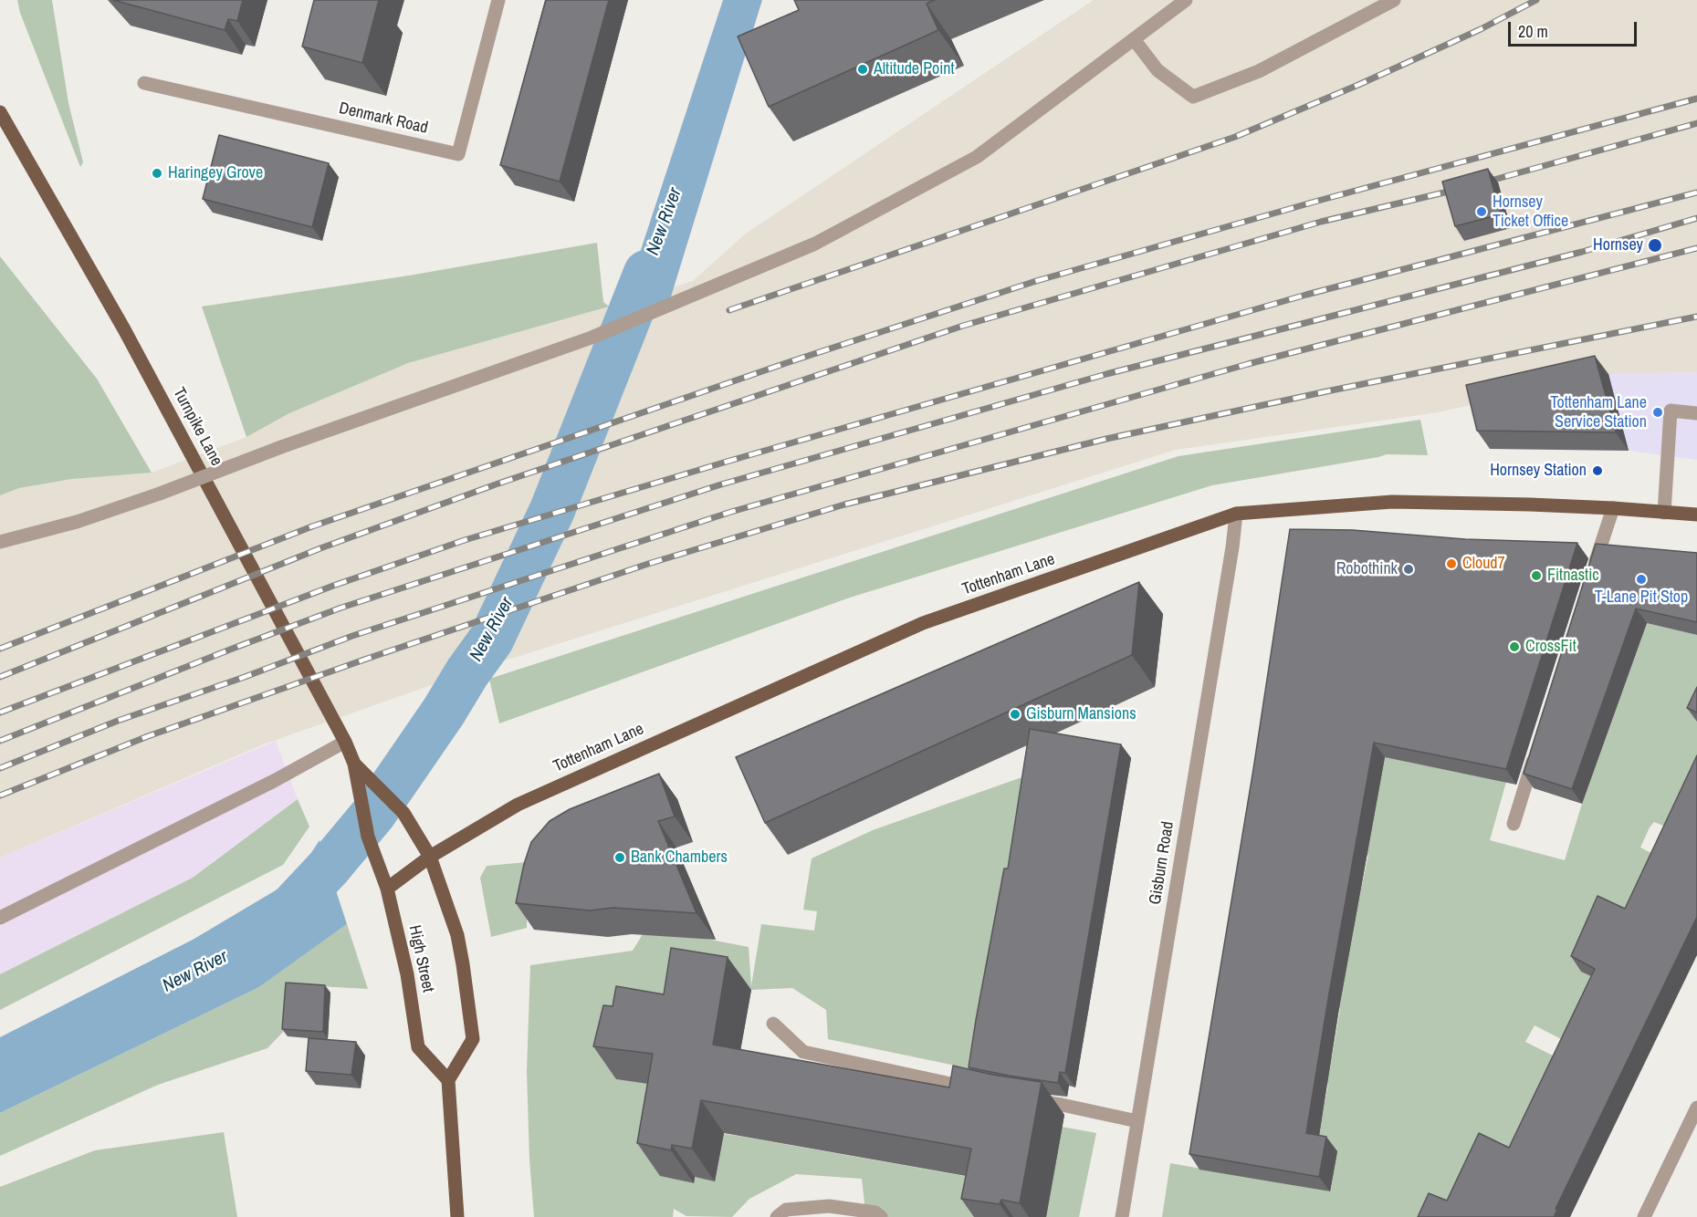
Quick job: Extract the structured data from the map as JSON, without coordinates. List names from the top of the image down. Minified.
{"streets":{"main road":["Turnpike Lane","Tottenham Lane","High Street"],"street":["Denmark Road","Gisburn Road"]},"crossings":[["Turnpike Lane","Tottenham Lane"],["Turnpike Lane","High Street"],["Tottenham Lane","Gisburn Road"],["Tottenham Lane","High Street"]],"water":["New River"],"places":["Altitude Point","Haringey Grove","Hornsey Ticket Office","Hornsey","Tottenham Lane Service Station","Hornsey Station","Cloud7","Robothink","Fitnastic","T-Lane Pit Stop","CrossFit","Gisburn Mansions","Bank Chambers"],"scale_bar":"20 m"}
